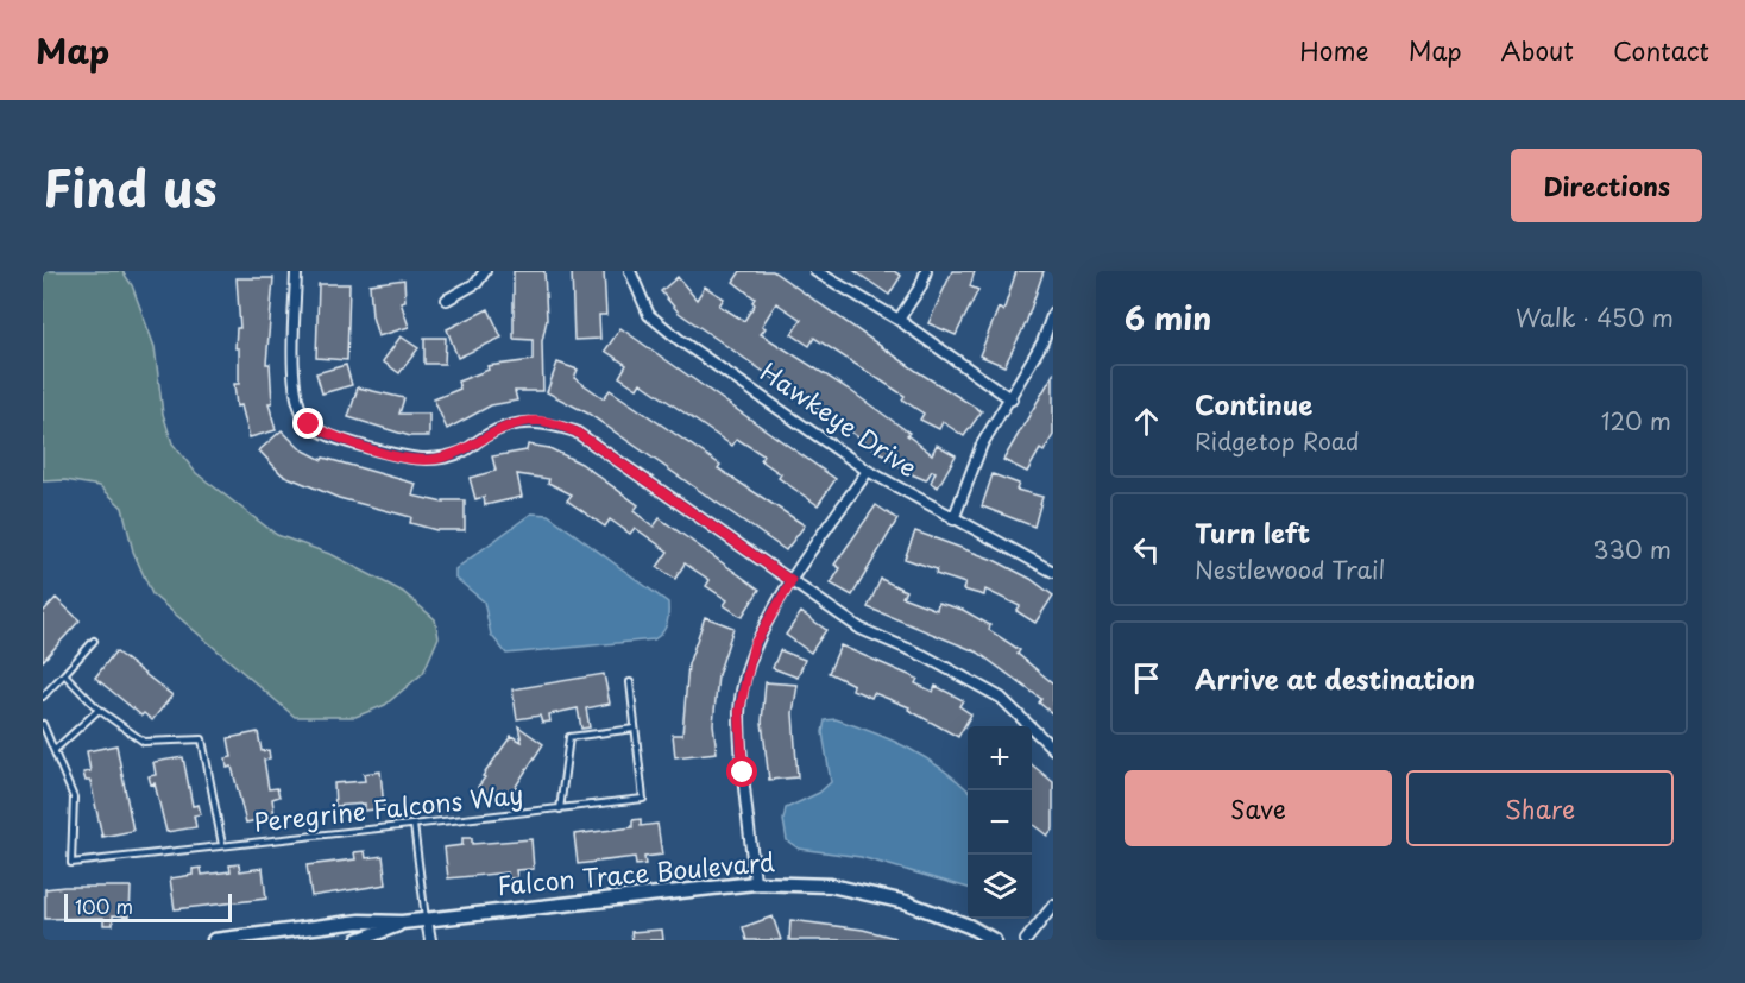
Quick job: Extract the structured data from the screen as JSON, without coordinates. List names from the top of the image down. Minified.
{"streets":{"street":["Hawkeye Drive","Falcon Trace Boulevard"],"lane":["Peregrine Falcons Way"]},"scale_bar":"100 m","page":{"header":"Map","nav":["Home","Map","About","Contact"],"title":"Find us","buttons":["Directions",["Save","Share"]],"heading":["6 min","Walk · 450 m"],"list":[["Continue","Ridgetop Road","120 m"],["Turn left","Nestlewood Trail","330 m"],"Arrive at destination"],"map_buttons":["+","−"],"scale":"100 m"}}
